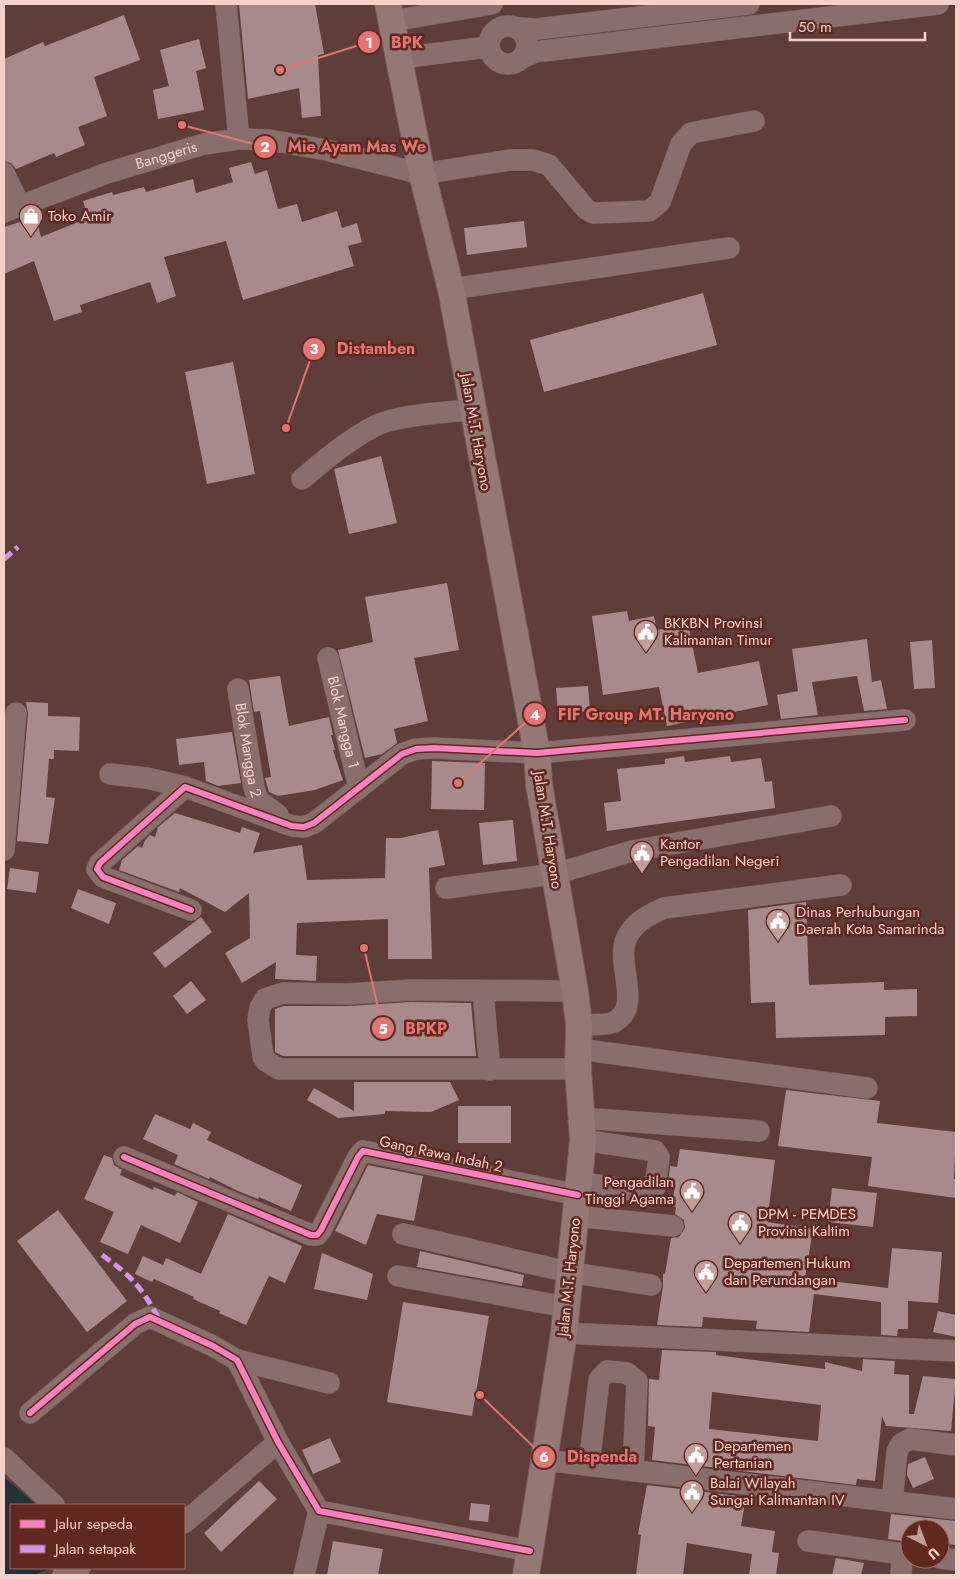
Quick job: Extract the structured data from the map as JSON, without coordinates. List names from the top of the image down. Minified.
{"streets":{"main road":["Jalan M.T. Haryono"],"street":["Banggeris","Blok Mangga 1","Blok Mangga 2","Gang Rawa Indah 2"]},"crossings":[["Banggeris","Jalan M.T. Haryono"],["Jalan M.T. Haryono","Gang Rawa Indah 2"]],"places":{"other":["BPK","Mie Ayam Mas We","Distamben","FIF Group MT. Haryono","BPKP","Dispenda"],"shop":["Toko Amir"],"public building":["BKKBN Provinsi Kalimantan Timur","Kantor Pengadilan Negeri","Dinas Perhubungan Daerah Kota Samarinda","Pengadilan Tinggi Agama","DPM - PEMDES Provinsi Kaltim","Departemen Hukum dan Perundangan","Departemen Pertanian","Balai Wilayah Sungai Kalimantan IV"]},"legend":["Jalur sepeda","Jalan setapak"],"scale_bar":"50 m","north":"bottom right"}
